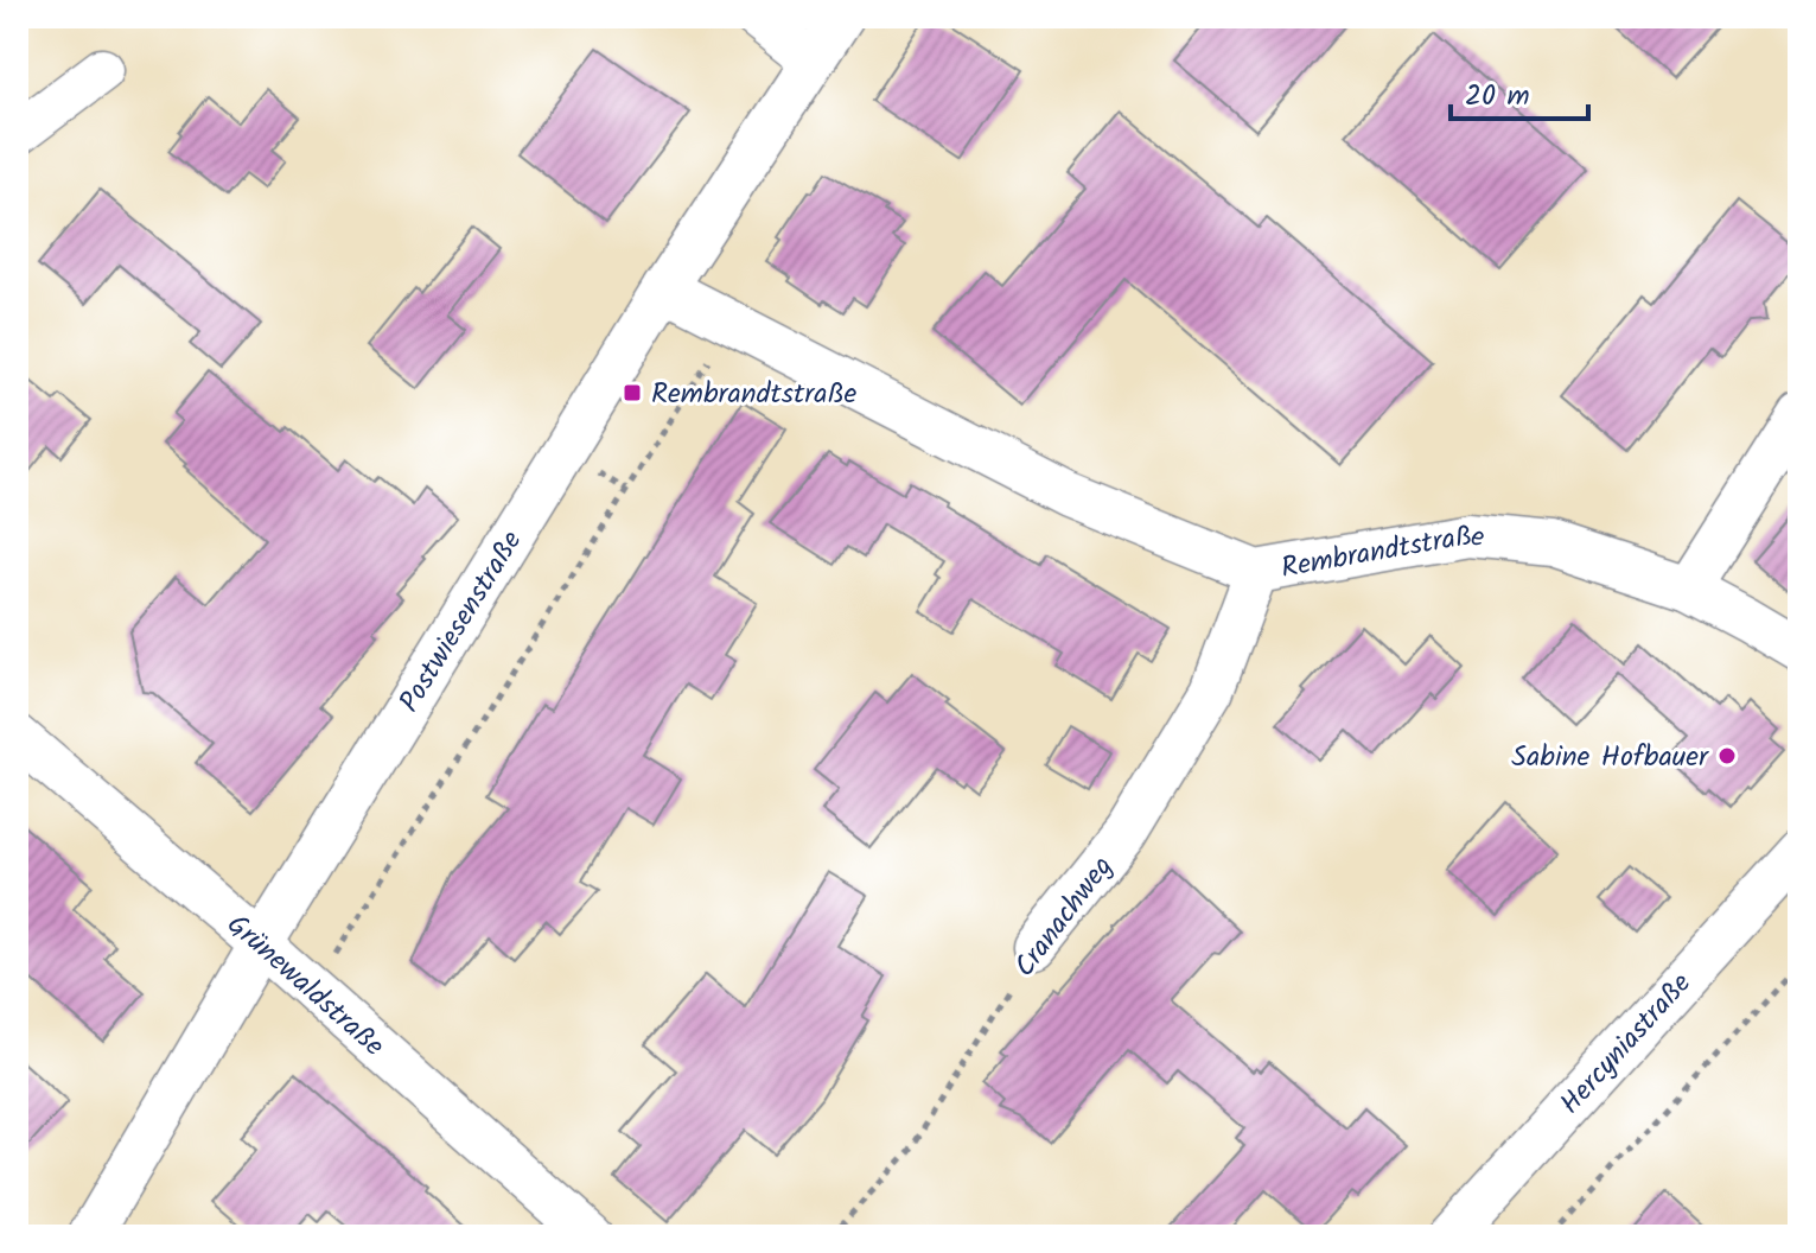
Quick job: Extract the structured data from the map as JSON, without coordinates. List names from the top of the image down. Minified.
{"streets":{"street":["Rembrandtstraße","Postwiesenstraße","Cranachweg","Grünewaldstraße","Hercyniastraße"]},"crossings":[["Rembrandtstraße","Postwiesenstraße"],["Rembrandtstraße","Cranachweg"],["Postwiesenstraße","Grünewaldstraße"]],"places":{"transit":["Rembrandtstraße"],"other":["Sabine Hofbauer"]},"scale_bar":"20 m"}
